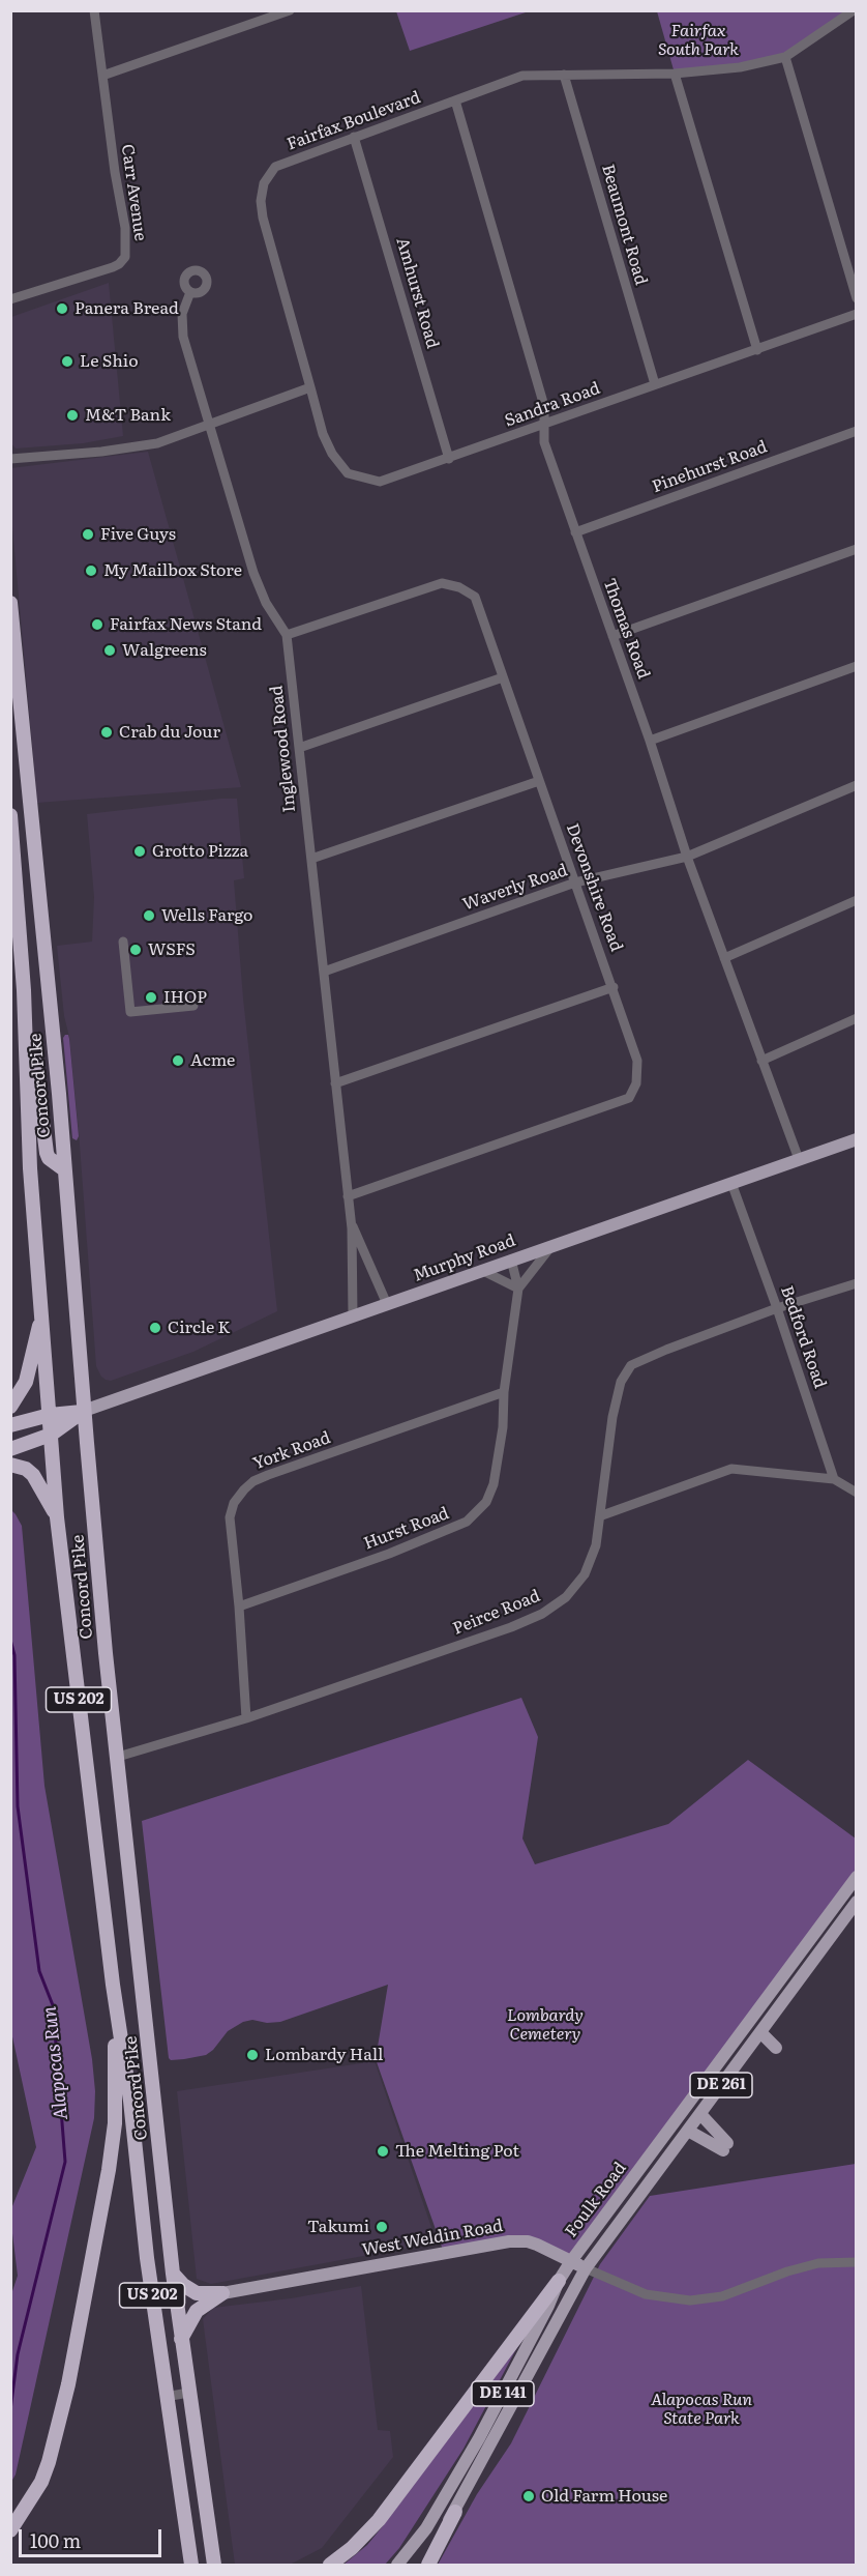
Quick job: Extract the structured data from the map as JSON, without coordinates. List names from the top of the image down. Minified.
{"streets":{"highway":["Concord Pike","US 202"],"main road":["Murphy Road","DE 261","Foulk Road","West Weldin Road","DE 141"],"street":["Fairfax Boulevard","Carr Avenue","Beaumont Road","Amhurst Road","Sandra Road","Pinehurst Road","Thomas Road","Inglewood Road","Waverly Road","Devonshire Road","Bedford Road","York Road","Hurst Road","Peirce Road"]},"crossings":[["Fairfax Boulevard","Beaumont Road"],["Fairfax Boulevard","Amhurst Road"],["Fairfax Boulevard","Sandra Road"],["Fairfax Boulevard","Thomas Road"],["Beaumont Road","Sandra Road"],["Amhurst Road","Sandra Road"],["Sandra Road","Thomas Road"],["Pinehurst Road","Thomas Road"],["Thomas Road","Waverly Road"],["Thomas Road","Murphy Road"],["Inglewood Road","Waverly Road"],["Inglewood Road","Devonshire Road"],["Inglewood Road","Murphy Road"],["Waverly Road","Devonshire Road"],["Concord Pike","Murphy Road"],["Concord Pike","Peirce Road"],["Murphy Road","Bedford Road"],["Murphy Road","Hurst Road"],["Bedford Road","Peirce Road"],["York Road","Hurst Road"],["York Road","Peirce Road"],["Foulk Road","West Weldin Road"]],"water":["Alapocas Run"],"parks":["Fairfax South Park","Lombardy Cemetery","Alapocas Run State Park"],"places":["Panera Bread","Le Shio","M&T Bank","Five Guys","My Mailbox Store","Fairfax News Stand","Walgreens","Crab du Jour","Grotto Pizza","Wells Fargo","WSFS","IHOP","Acme","Circle K","Lombardy Hall","The Melting Pot","Takumi","Old Farm House"],"scale_bar":"100 m"}
